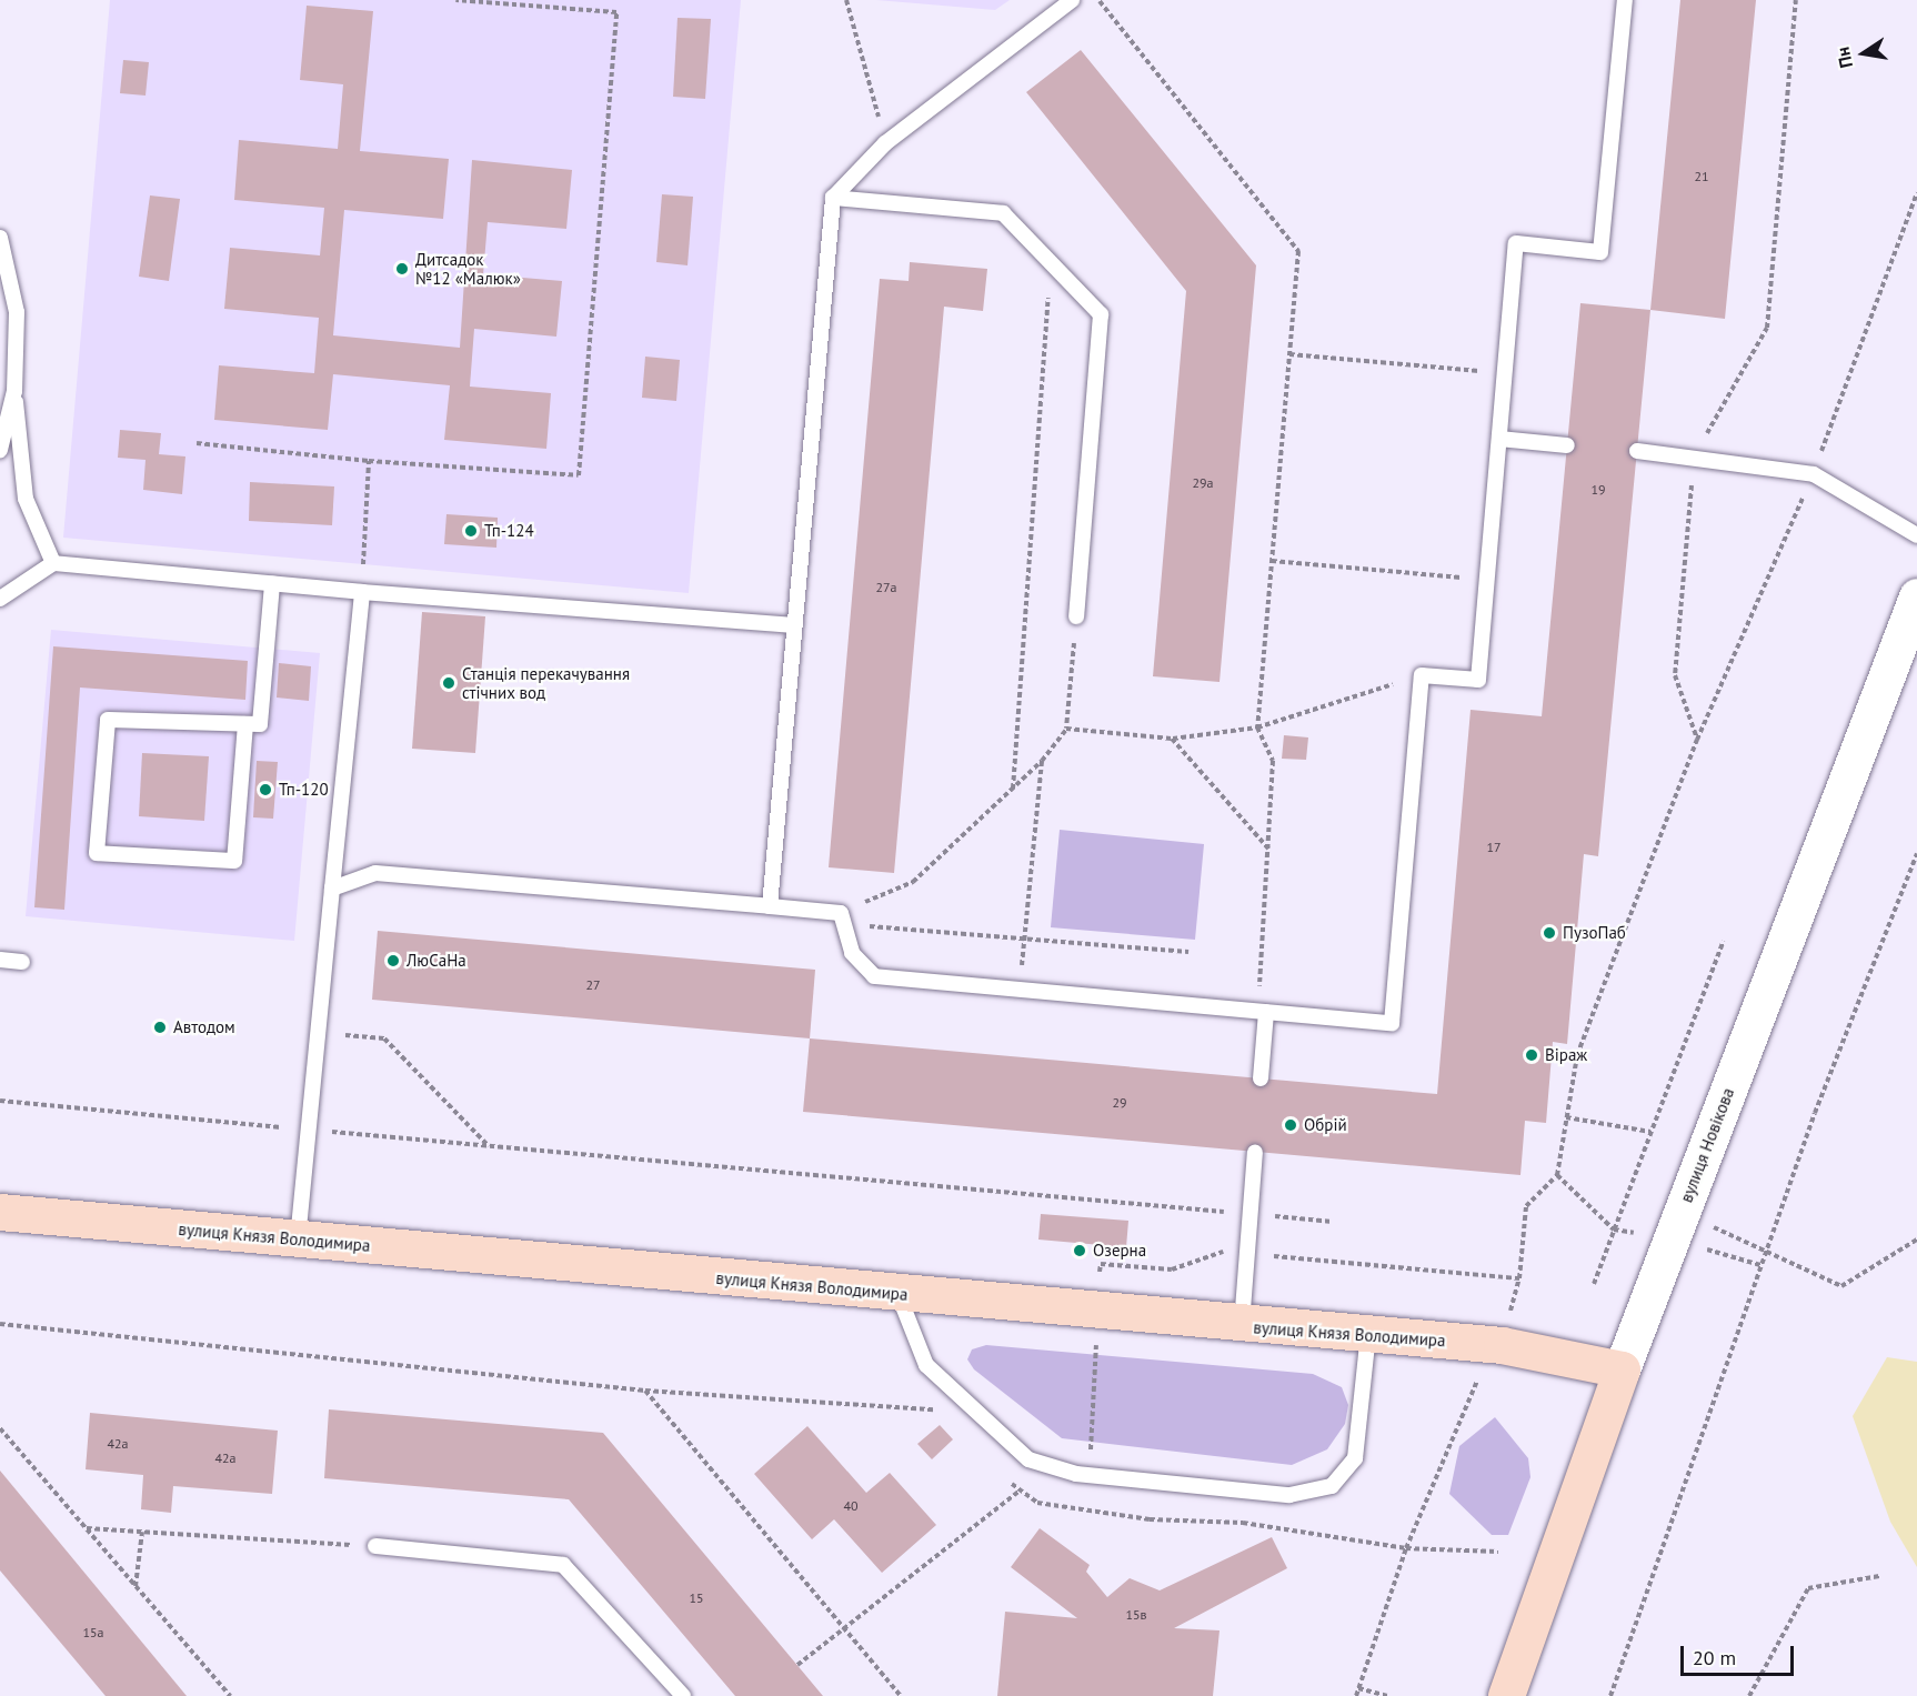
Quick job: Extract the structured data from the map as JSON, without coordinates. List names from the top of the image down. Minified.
{"streets":{"main road":["вулиця Новікова","вулиця Князя Володимира"]},"crossings":[["вулиця Новікова","вулиця Князя Володимира"]],"places":["Дитсадок №12 «Малюк»","Тп-124","Станція перекачування стічних вод","Тп-120","ПузоПаб","ЛюСаНа","Автодом","Віраж","Обрiй","Озерна"],"house_numbers":["21","29а","19","27а","17","27","29","42а","42а","40","15","15в","15а"],"scale_bar":"20 m","north":"left"}
